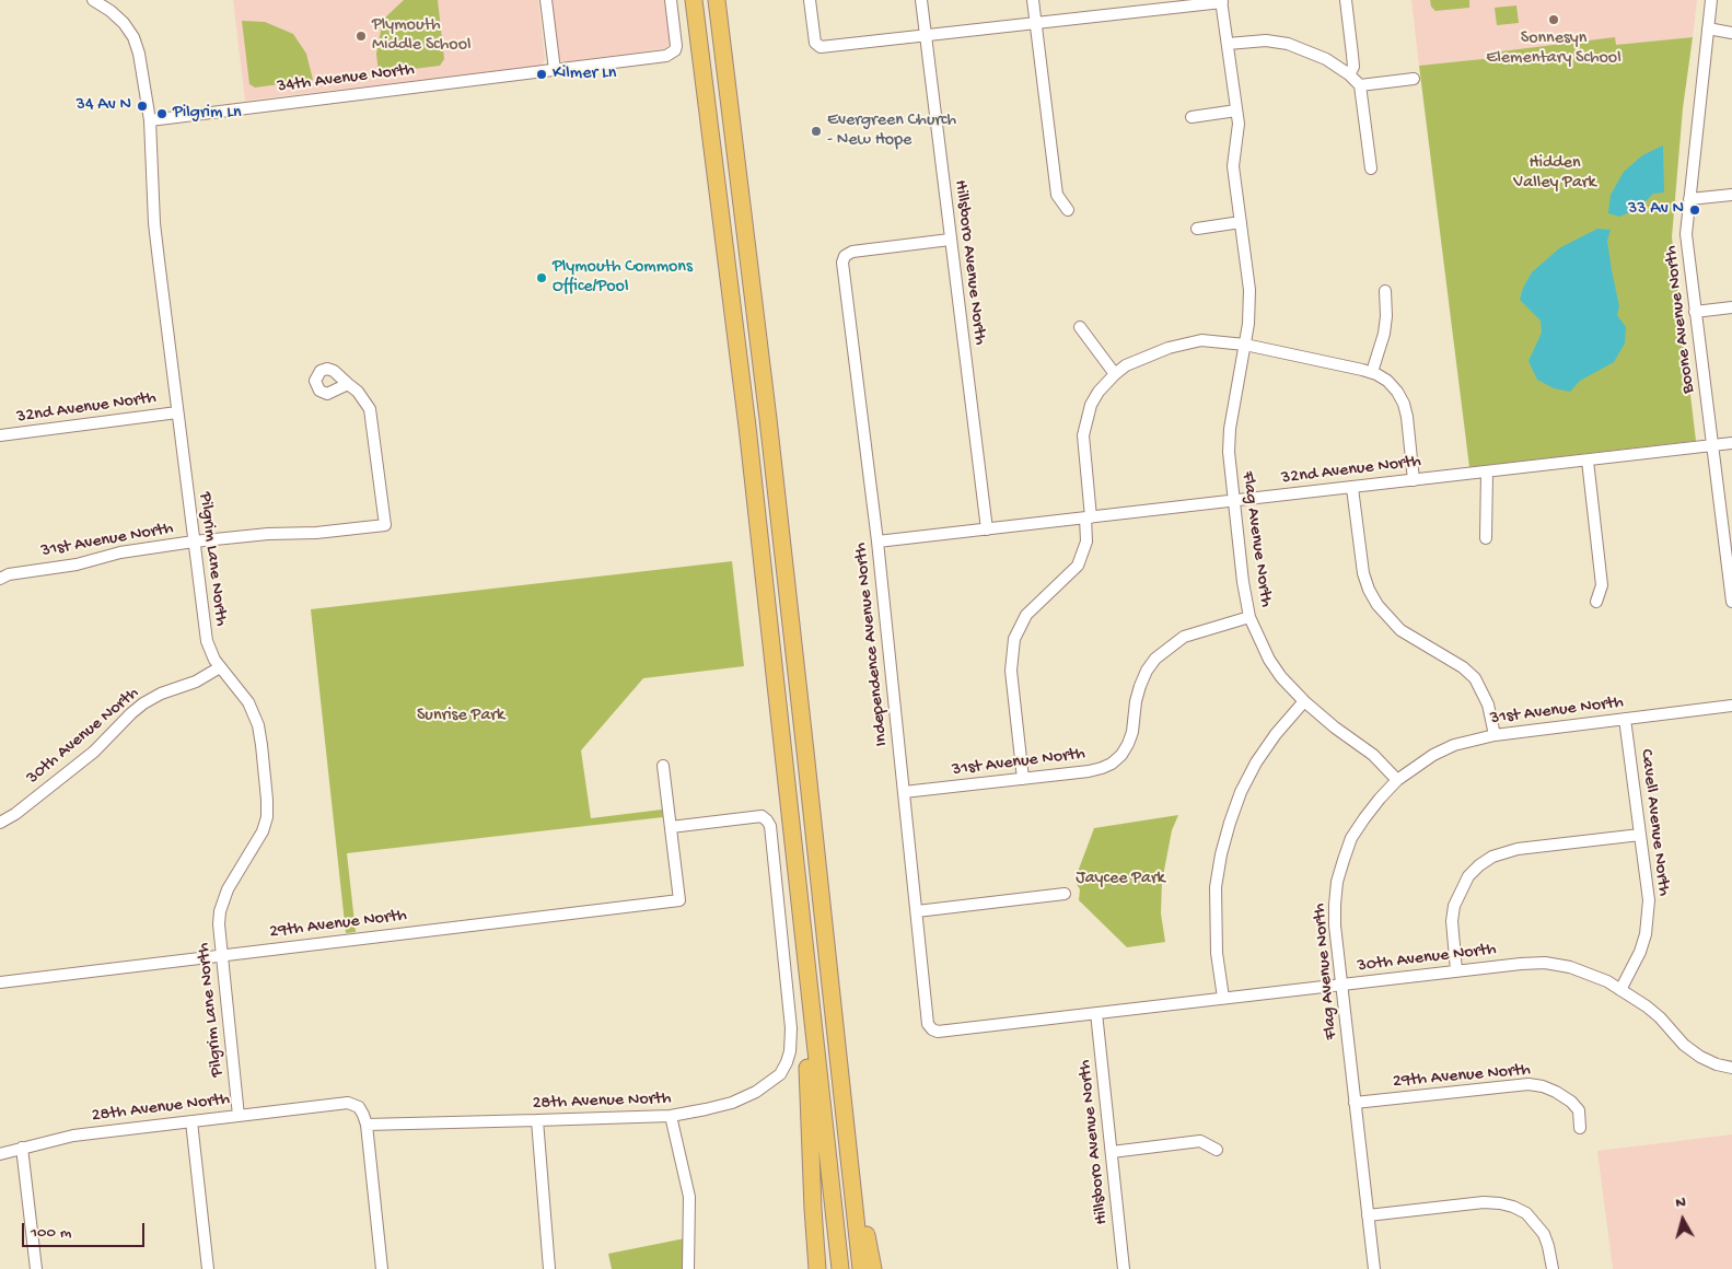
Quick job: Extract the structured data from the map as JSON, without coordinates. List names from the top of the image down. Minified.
{"streets":{"street":["34th Avenue North","Hillsboro Avenue North","Boone Avenue North","32nd Avenue North","Flag Avenue North","31st Avenue North","Pilgrim Lane North","Independence Avenue North","30th Avenue North","Cavell Avenue North","29th Avenue North","28th Avenue North"]},"crossings":[["34th Avenue North","Pilgrim Lane North"],["Hillsboro Avenue North","32nd Avenue North"],["Hillsboro Avenue North","Independence Avenue North"],["Hillsboro Avenue North","30th Avenue North"],["Boone Avenue North","32nd Avenue North"],["32nd Avenue North","Flag Avenue North"],["32nd Avenue North","Pilgrim Lane North"],["32nd Avenue North","Independence Avenue North"],["Flag Avenue North","31st Avenue North"],["Flag Avenue North","30th Avenue North"],["Flag Avenue North","29th Avenue North"],["31st Avenue North","Pilgrim Lane North"],["31st Avenue North","Independence Avenue North"],["31st Avenue North","Cavell Avenue North"],["Pilgrim Lane North","30th Avenue North"],["Pilgrim Lane North","29th Avenue North"],["Pilgrim Lane North","28th Avenue North"],["Independence Avenue North","30th Avenue North"],["30th Avenue North","Cavell Avenue North"],["29th Avenue North","28th Avenue North"]],"parks":["Hidden Valley Park","Sunrise Park","Jaycee Park"],"places":["Sonnesyn Elementary School","Plymouth Middle School","Kilmer Ln","34 Av N","Pilgrim Ln","Evergreen Church - New Hope","33 Av N","Plymouth Commons Office/Pool"],"scale_bar":"100 m","north":"top"}
